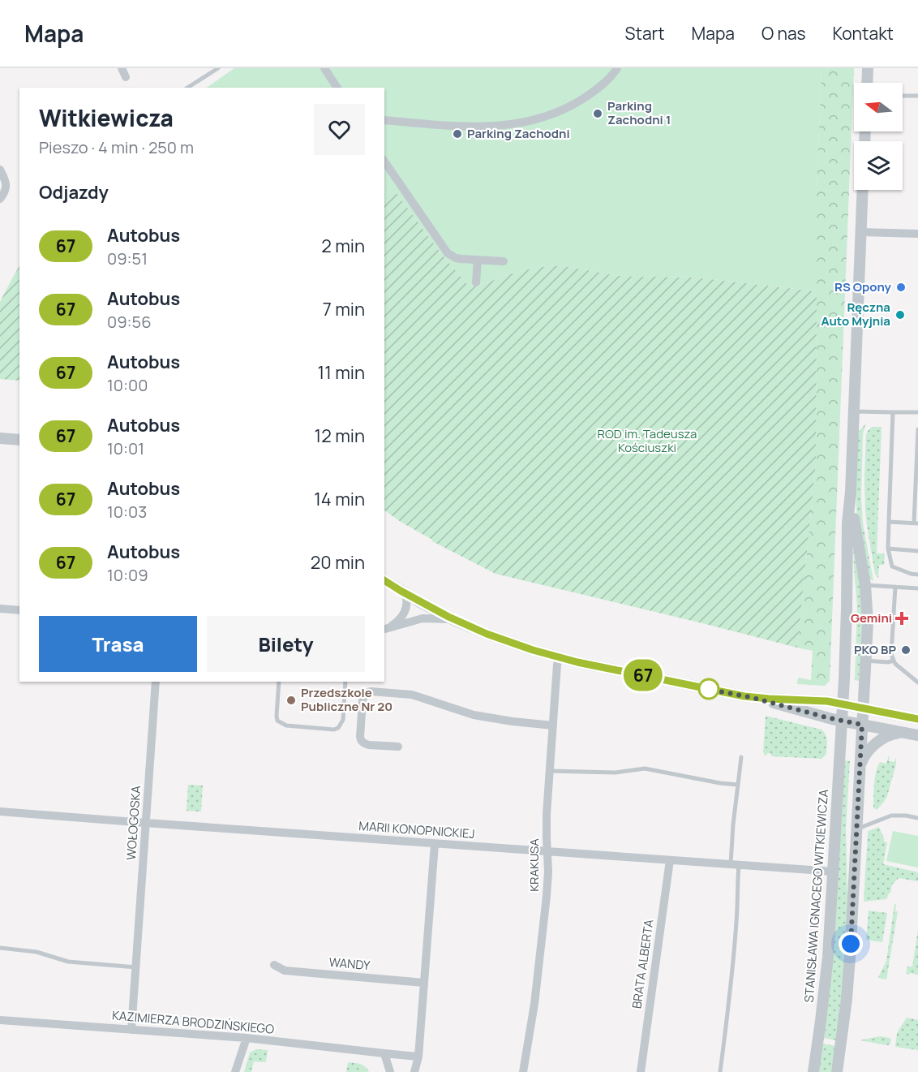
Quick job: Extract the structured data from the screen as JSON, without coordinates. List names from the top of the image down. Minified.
{"streets":{"street":["WOŁOGOSKA","MARII KONOPNICKIEJ","KRAKUSA","STANISŁAWA IGNACEGO WITKIEWICZA","WANDY","BRATA ALBERTA","KAZIMIERZA BRODZIŃSKIEGO"]},"crossings":[["WOŁOGOSKA","MARII KONOPNICKIEJ"],["WOŁOGOSKA","KAZIMIERZA BRODZIŃSKIEGO"],["MARII KONOPNICKIEJ","KRAKUSA"],["MARII KONOPNICKIEJ","STANISŁAWA IGNACEGO WITKIEWICZA"],["MARII KONOPNICKIEJ","BRATA ALBERTA"]],"parks":["ROD im. Tadeusza Kościuszki"],"places":{"other":["Parking Zachodni 1","Parking Zachodni","RS Opony","Ręczna Auto Myjnia","PKO BP","Przedszkole Publiczne Nr 20"],"health":["Gemini"]},"lines":["bus line 67"],"north":"left","page":{"header":"Mapa","nav":["Start","Mapa","O nas","Kontakt"],"on_map":"67","heading":[["Witkiewicza","Pieszo · 4 min · 250 m"],"Odjazdy"],"list":[{"mark":"67","name":"Autobus","note":"09:51","value":"2 min"},{"mark":"67","name":"Autobus","note":"09:56","value":"7 min"},{"mark":"67","name":"Autobus","note":"10:00","value":"11 min"},{"mark":"67","name":"Autobus","note":"10:01","value":"12 min"},{"mark":"67","name":"Autobus","note":"10:03","value":"14 min"},{"mark":"67","name":"Autobus","note":"10:09","value":"20 min"}],"buttons":["Trasa","Bilety"]}}
